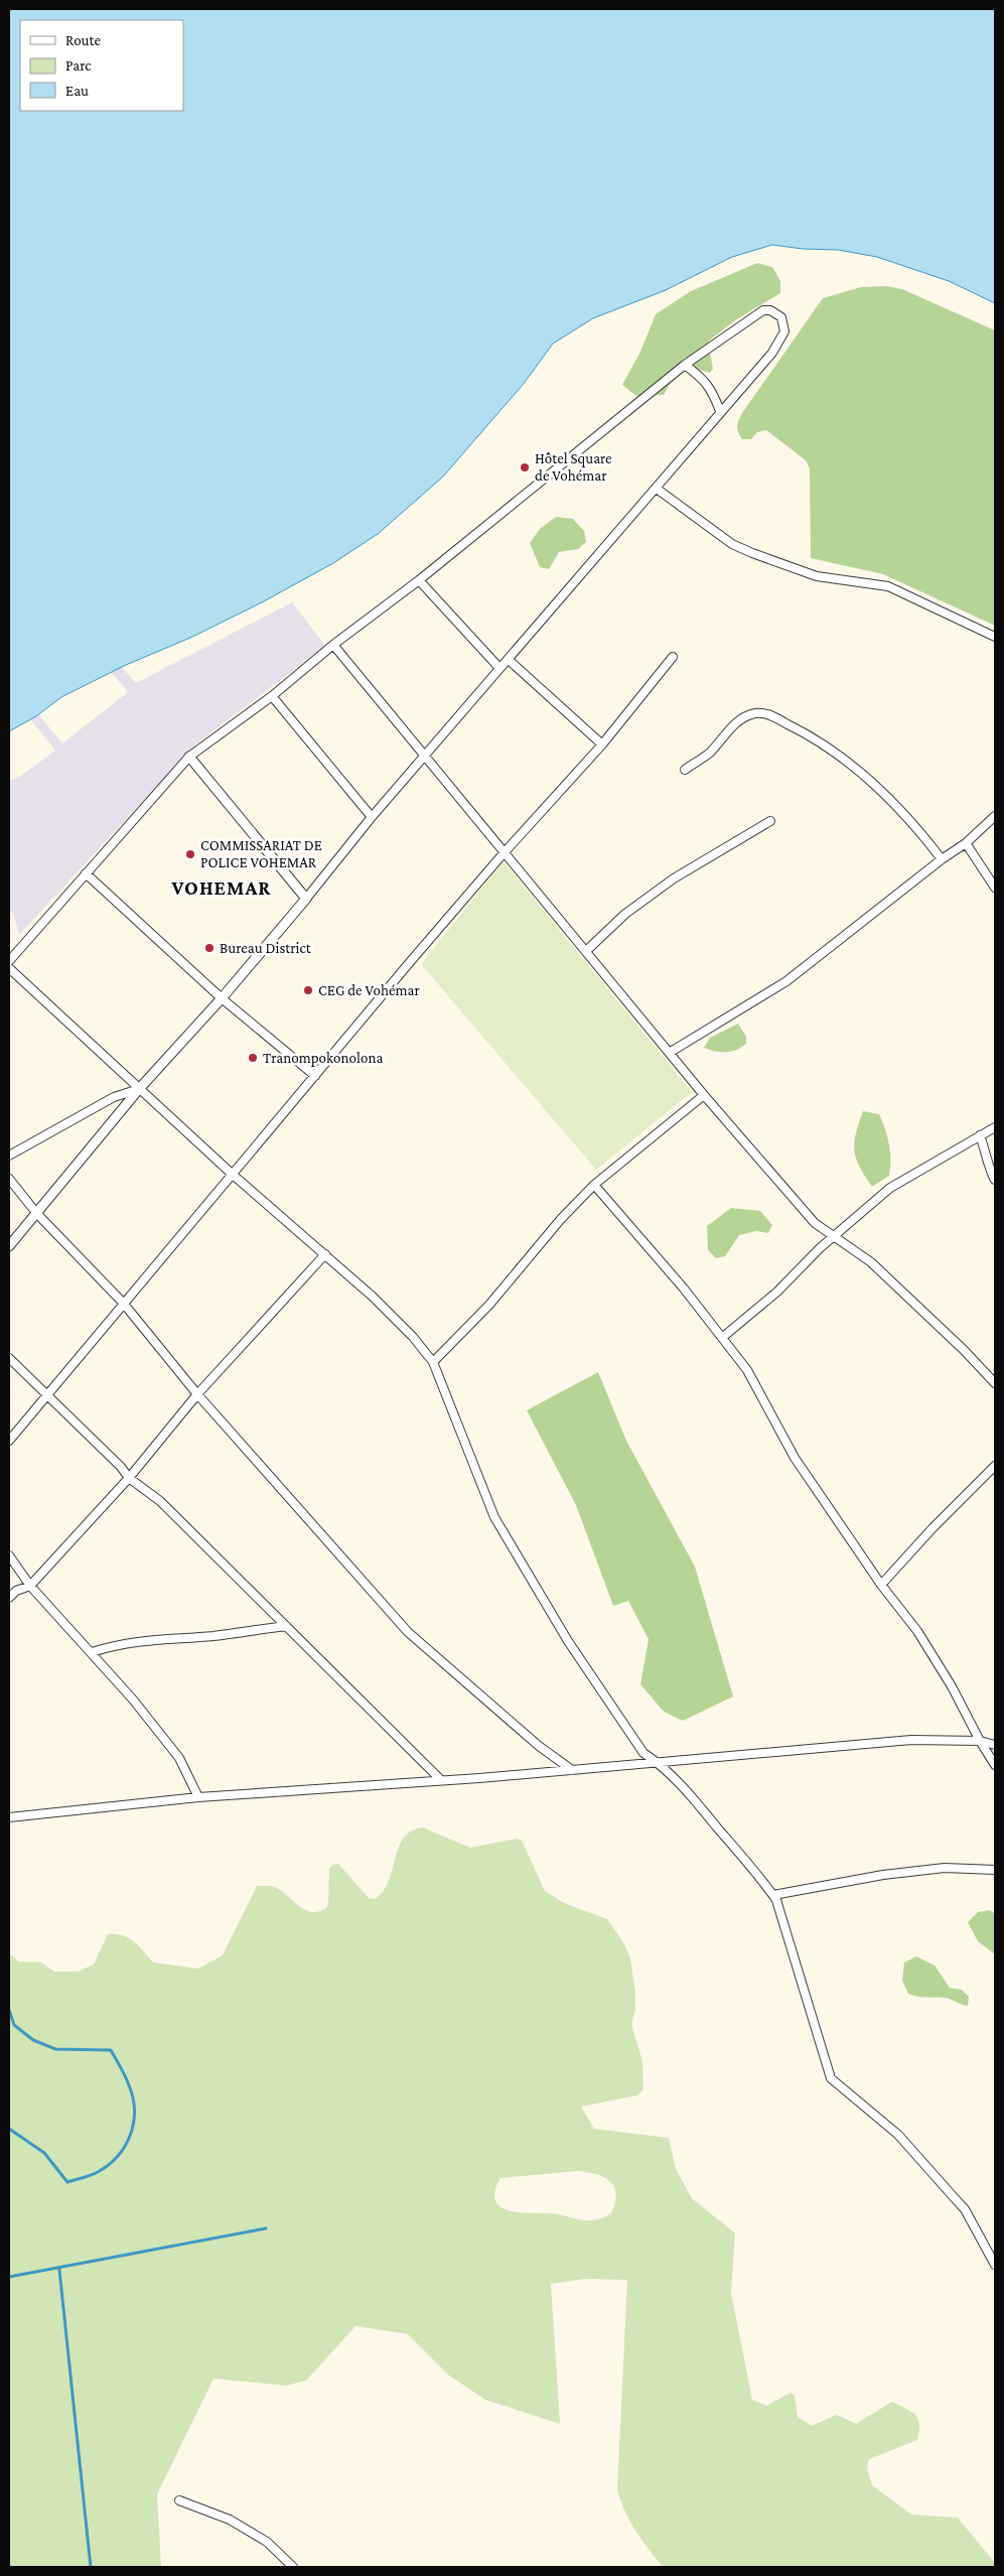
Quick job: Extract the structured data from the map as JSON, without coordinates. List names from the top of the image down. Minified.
{"districts":["VOHEMAR"],"places":["Hôtel Square de Vohémar","COMMISSARIAT DE POLICE VOHEMAR","Bureau District","CEG de Vohémar","Tranompokonolona"],"legend":["Route","Parc","Eau"]}
